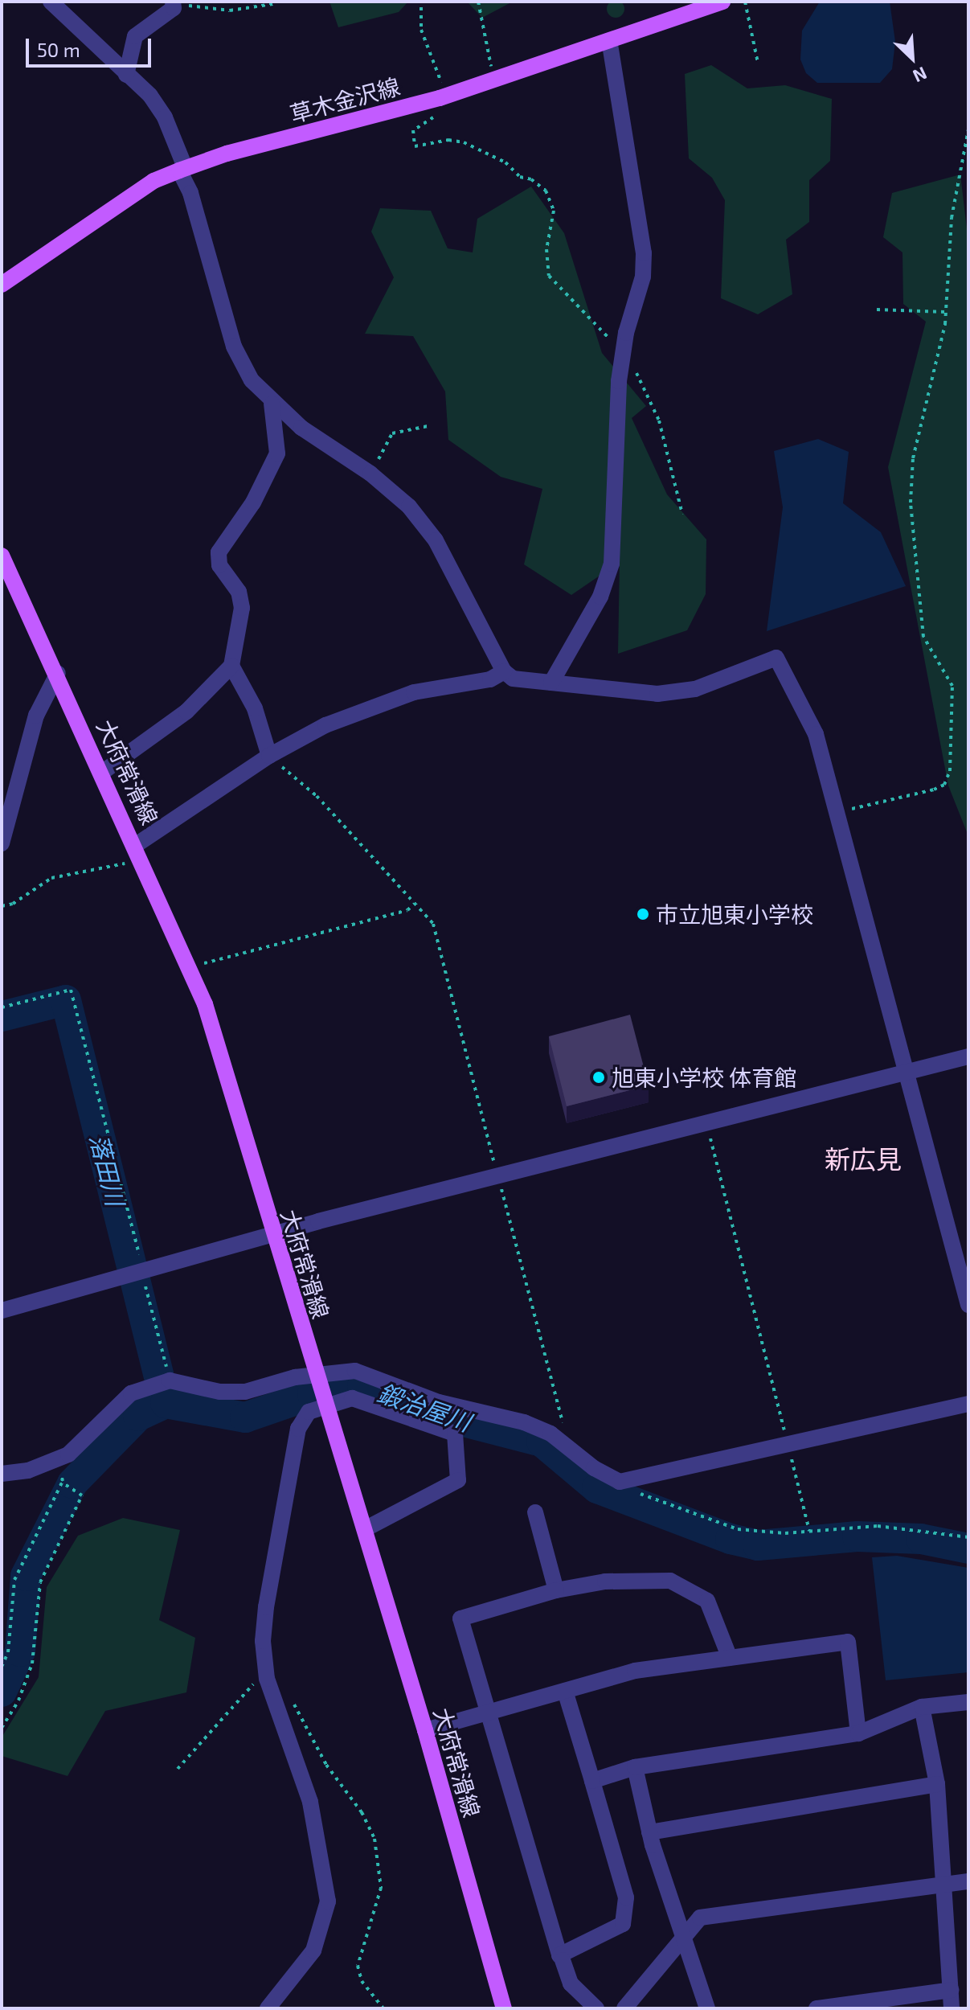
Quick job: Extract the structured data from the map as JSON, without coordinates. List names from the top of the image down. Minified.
{"streets":{"main road":["草木金沢線","大府常滑線"]},"districts":["新広見"],"water":["落田川","鍛治屋川"],"places":["市立旭東小学校","旭東小学校 体育館"],"scale_bar":"50 m","north":"bottom right"}
